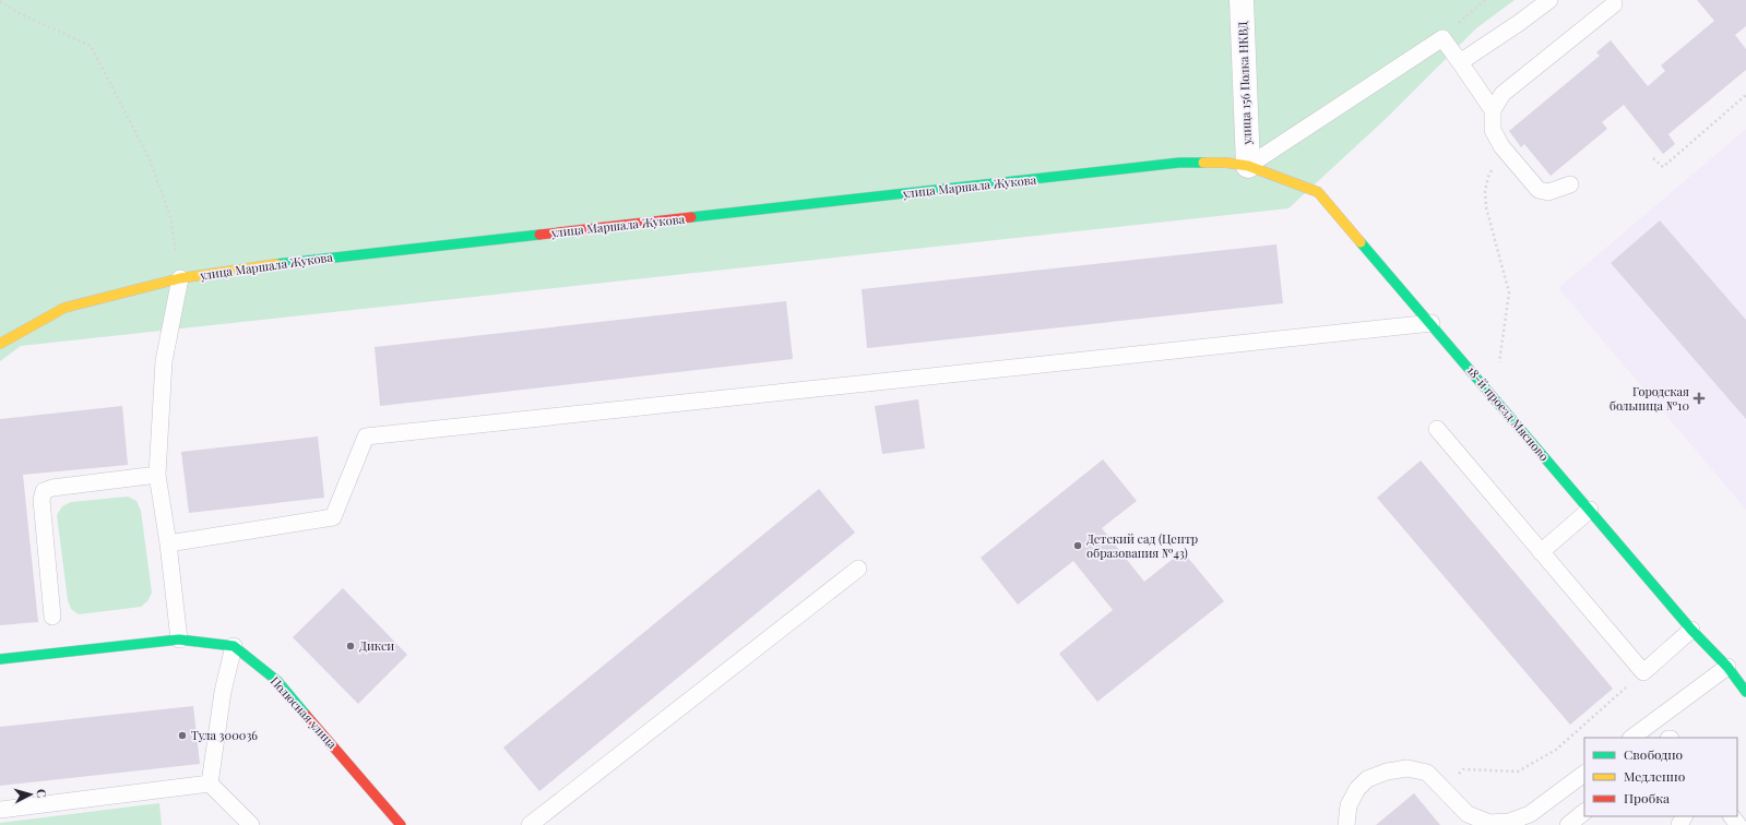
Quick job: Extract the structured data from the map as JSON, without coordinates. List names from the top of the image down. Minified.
{"streets":{"street":["улица 156 Полка НКВД","улица Маршала Жукова","18-й проезд Мясново","Полюсная улица"]},"crossings":[["улица 156 Полка НКВД","улица Маршала Жукова"],["улица 156 Полка НКВД","18-й проезд Мясново"],["улица Маршала Жукова","18-й проезд Мясново"]],"places":{"health":["Городская больница №10"],"other":["Детский сад (Центр образования №43)","Дикси","Тула 300036"]},"legend":["Свободно","Медленно","Пробка"],"north":"right"}
